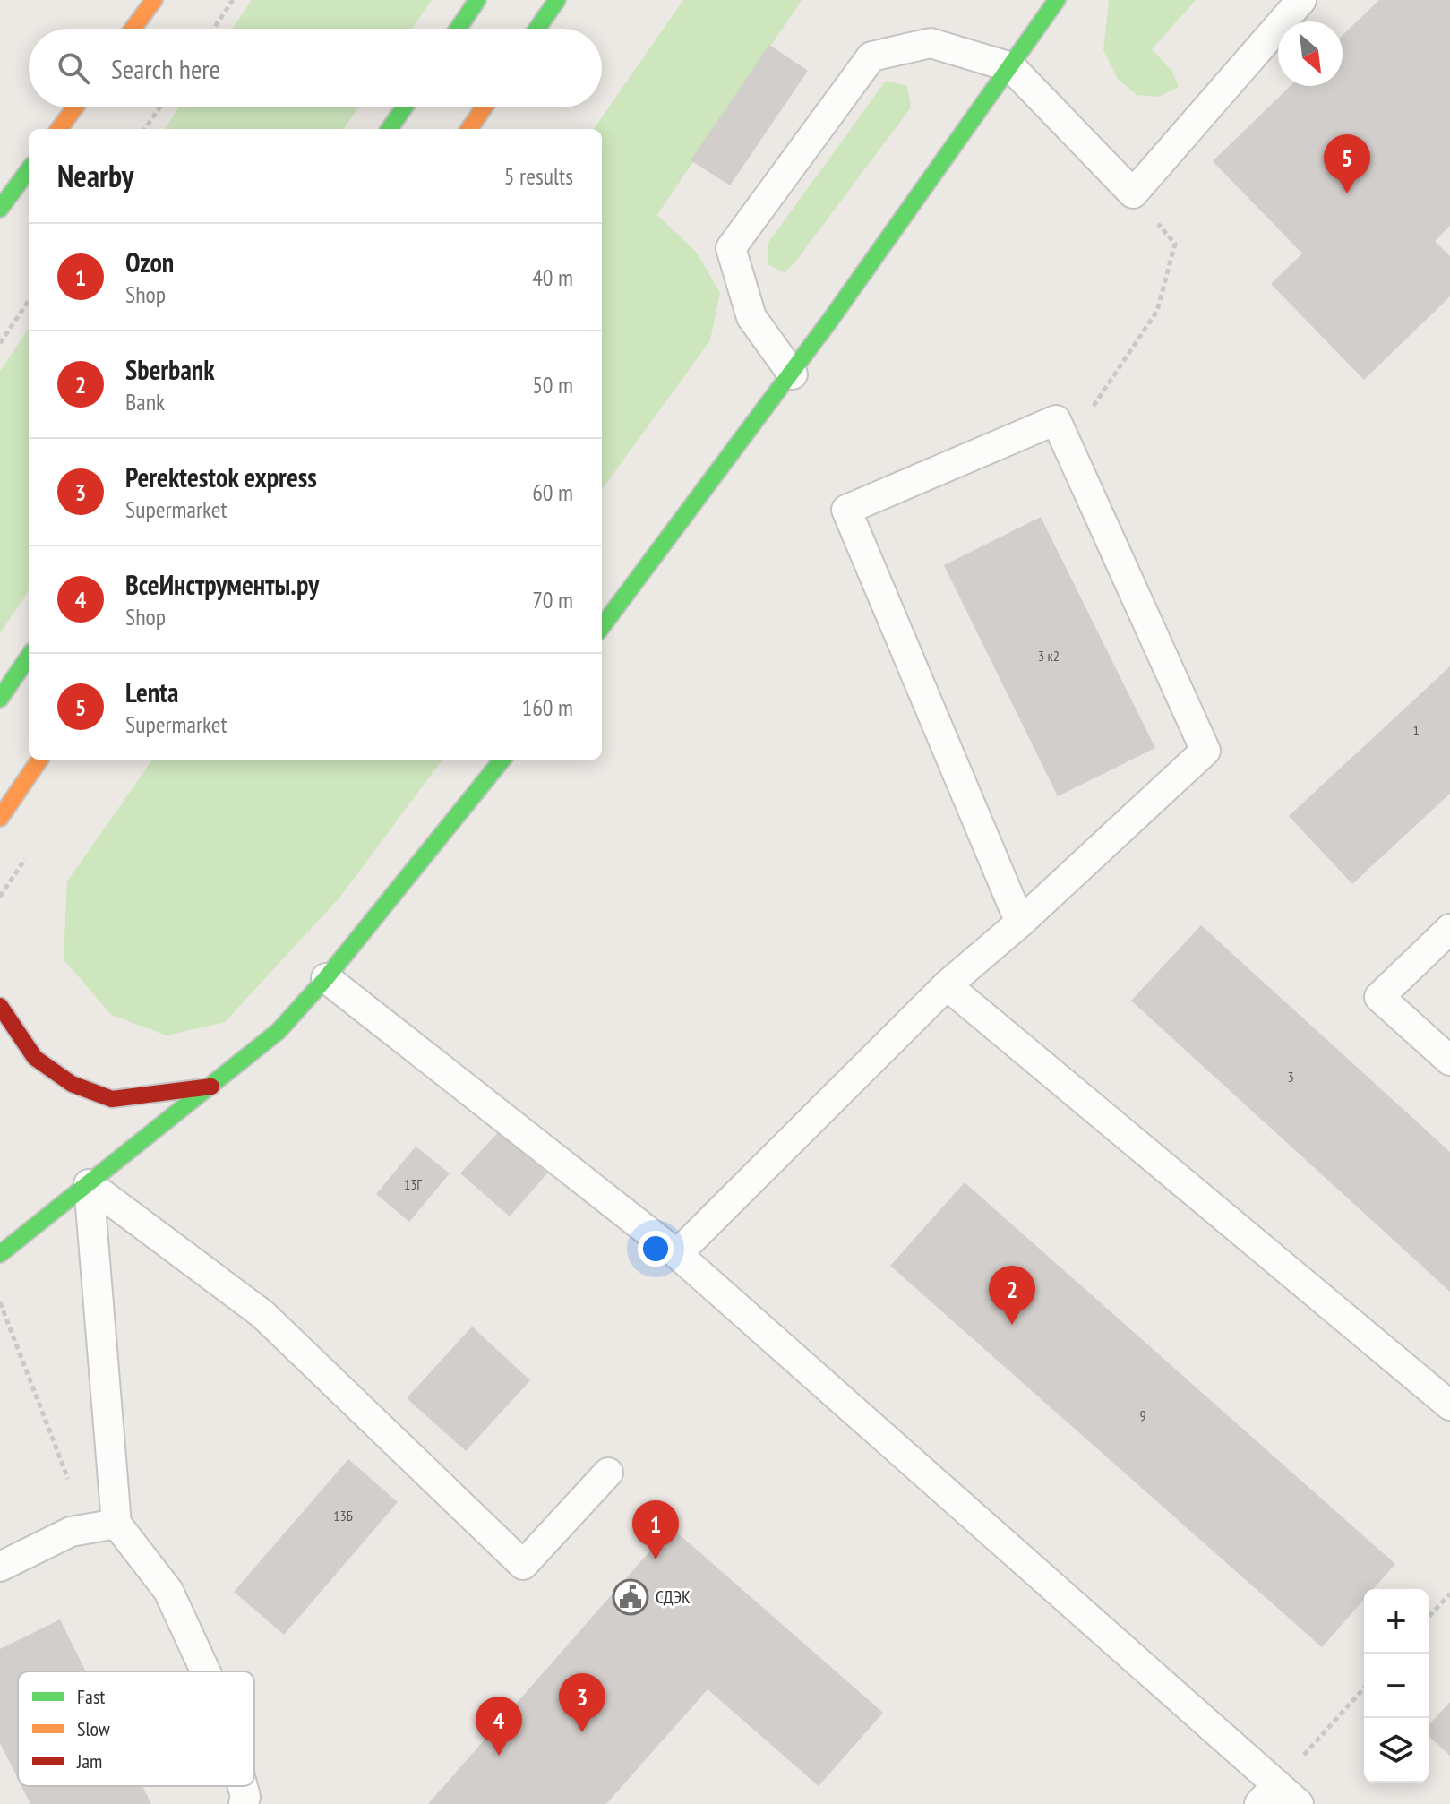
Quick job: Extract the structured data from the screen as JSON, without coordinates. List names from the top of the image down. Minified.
{"places":{"public building":["СДЭК"]},"house_numbers":["3 к2","1","3","13Г","9","13Б"],"legend":["Fast","Slow","Jam"],"north":"bottom right","page":{"search":"Search here","heading":["Nearby","5 results"],"pins":["5","2","1","3","4"],"list":[{"mark":"1","name":"Ozon","note":"Shop","value":"40 m"},{"mark":"2","name":"Sberbank","note":"Bank","value":"50 m"},{"mark":"3","name":"Perektestok express","note":"Supermarket","value":"60 m"},{"mark":"4","name":"ВсеИнструменты.ру","note":"Shop","value":"70 m"},{"mark":"5","name":"Lenta","note":"Supermarket","value":"160 m"}],"map_buttons":["+","−"]}}
